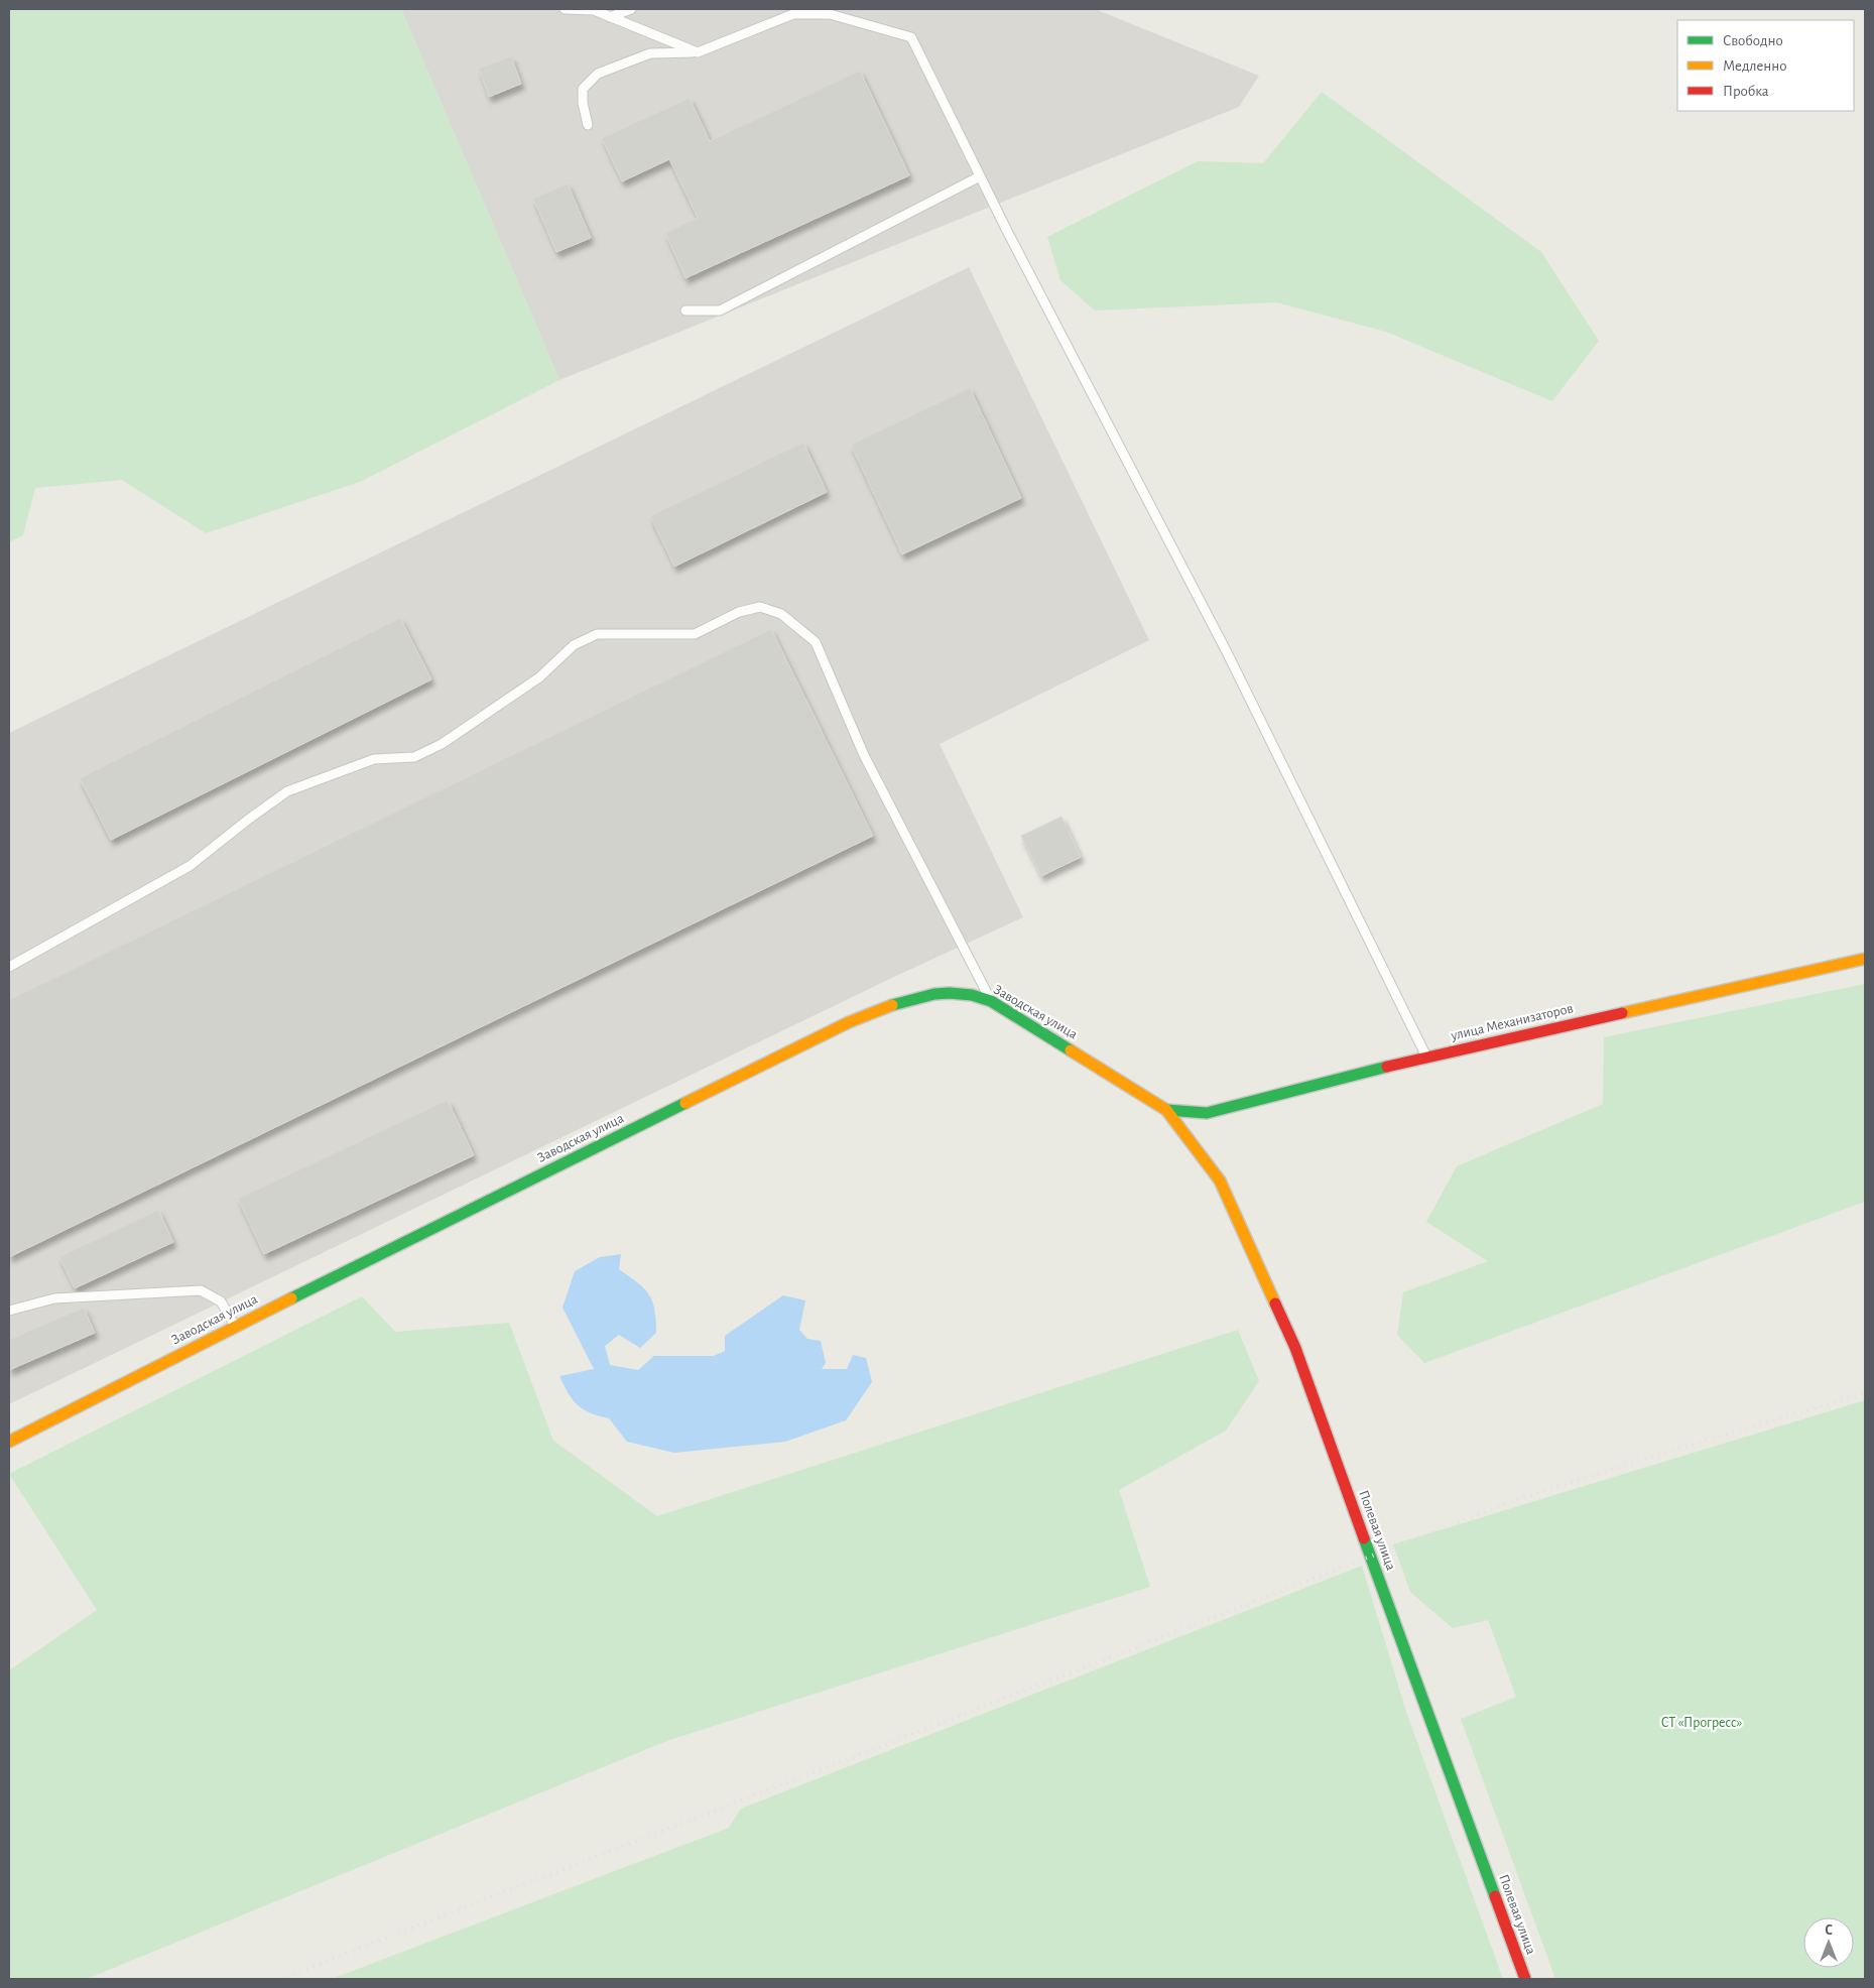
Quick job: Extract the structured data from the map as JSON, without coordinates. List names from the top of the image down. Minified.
{"streets":{"street":["Заводская улица","улица Механизаторов","Полевая улица"]},"crossings":[["Заводская улица","улица Механизаторов"],["Заводская улица","Полевая улица"],["улица Механизаторов","Полевая улица"]],"parks":["СТ «Прогресс»"],"legend":["Свободно","Медленно","Пробка"],"north":"top"}
